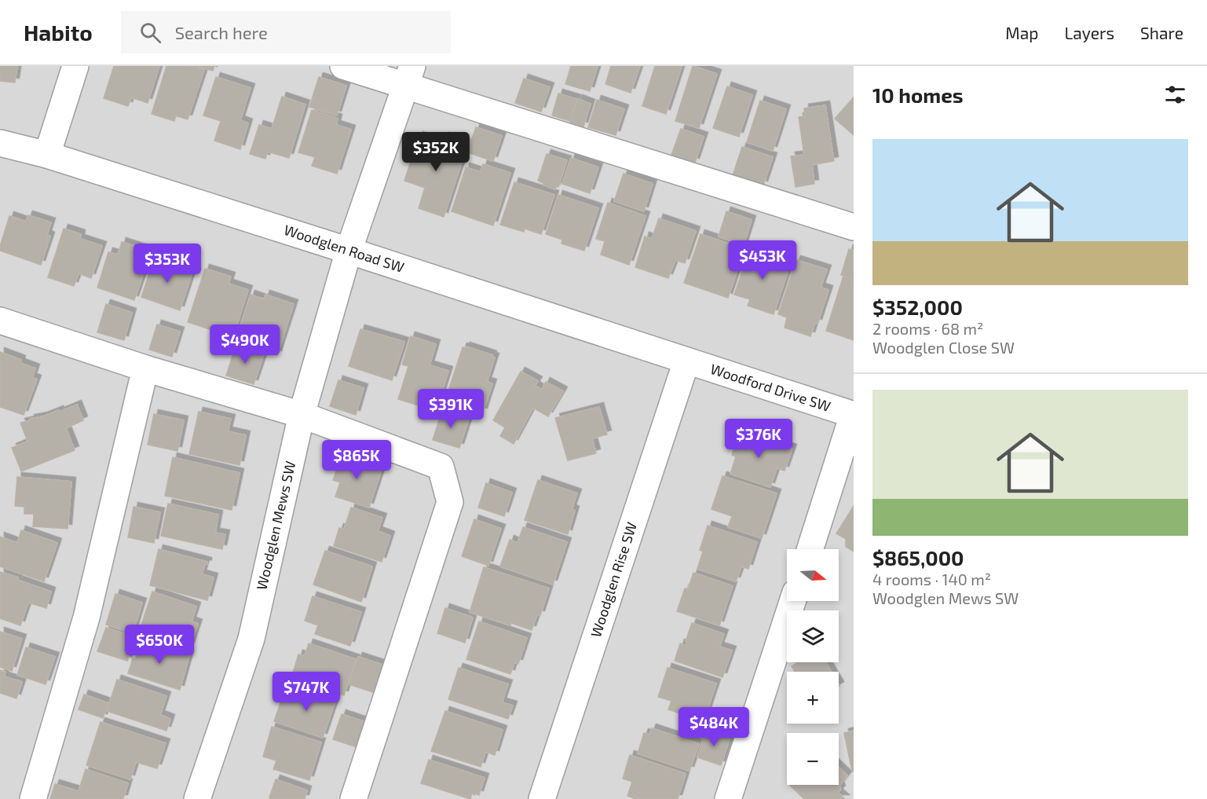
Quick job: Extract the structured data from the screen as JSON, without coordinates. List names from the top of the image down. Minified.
{"streets":{"street":["Woodglen Road SW","Woodford Drive SW","Woodglen Mews SW","Woodglen Rise SW"]},"crossings":[["Woodglen Road SW","Woodford Drive SW"],["Woodglen Road SW","Woodglen Mews SW"],["Woodglen Road SW","Woodglen Rise SW"],["Woodford Drive SW","Woodglen Rise SW"]],"north":"right","page":{"header":"Habito","search":"Search here","nav":["Map","Layers","Share"],"heading":"10 homes","list":[{"name":"$352,000","note":"2 rooms · 68 m² · Woodglen Close SW"},{"name":"$865,000","note":"4 rooms · 140 m² · Woodglen Mews SW"}],"price":["$352K","$453K","$353K","$490K","$391K","$376K","$865K","$650K","$747K","$484K"],"map_buttons":["+","−"]}}
